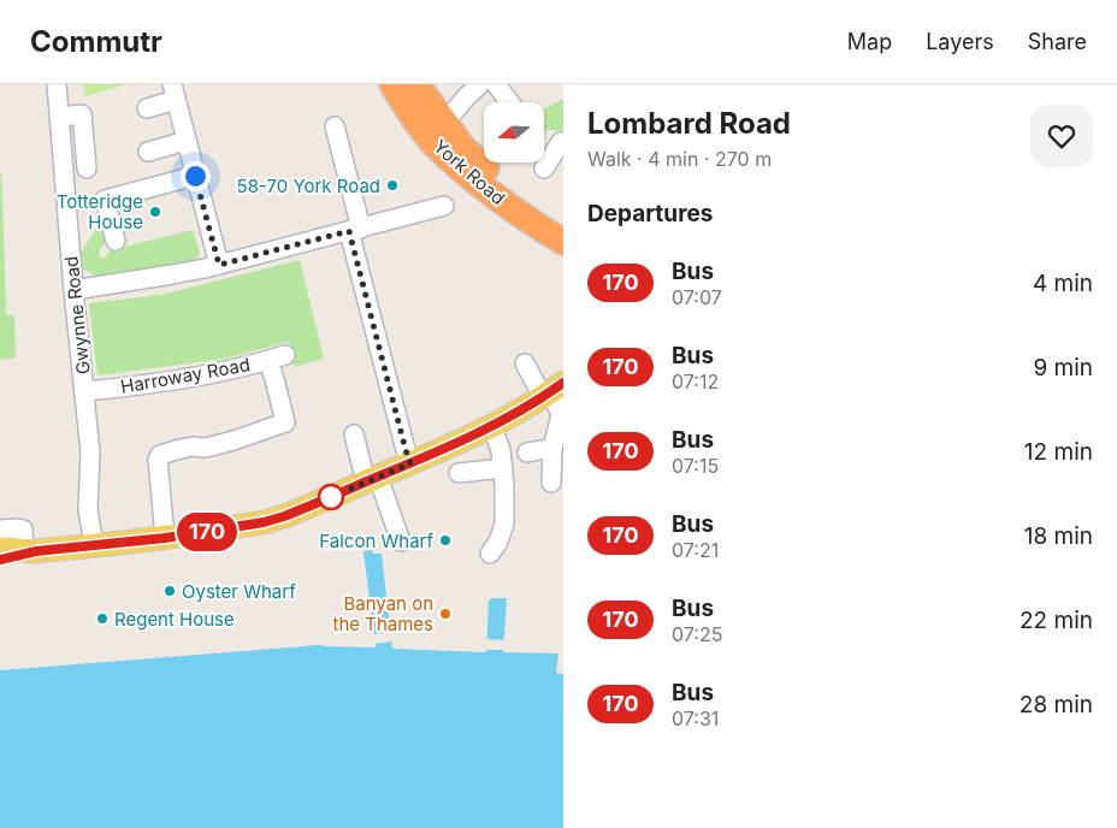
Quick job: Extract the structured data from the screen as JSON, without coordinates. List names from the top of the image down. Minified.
{"streets":{"highway":["York Road"],"street":["Gwynne Road","Harroway Road"]},"crossings":[["Gwynne Road","Harroway Road"]],"places":["58-70 York Road","Totteridge House","Falcon Wharf","Oyster Wharf","Banyan on the Thames","Regent House"],"lines":["bus line 170"],"north":"left","page":{"header":"Commutr","nav":["Map","Layers","Share"],"on_map":"170","heading":[["Lombard Road","Walk · 4 min · 270 m"],"Departures"],"list":[{"mark":"170","name":"Bus","note":"07:07","value":"4 min"},{"mark":"170","name":"Bus","note":"07:12","value":"9 min"},{"mark":"170","name":"Bus","note":"07:15","value":"12 min"},{"mark":"170","name":"Bus","note":"07:21","value":"18 min"},{"mark":"170","name":"Bus","note":"07:25","value":"22 min"},{"mark":"170","name":"Bus","note":"07:31","value":"28 min"}]}}
